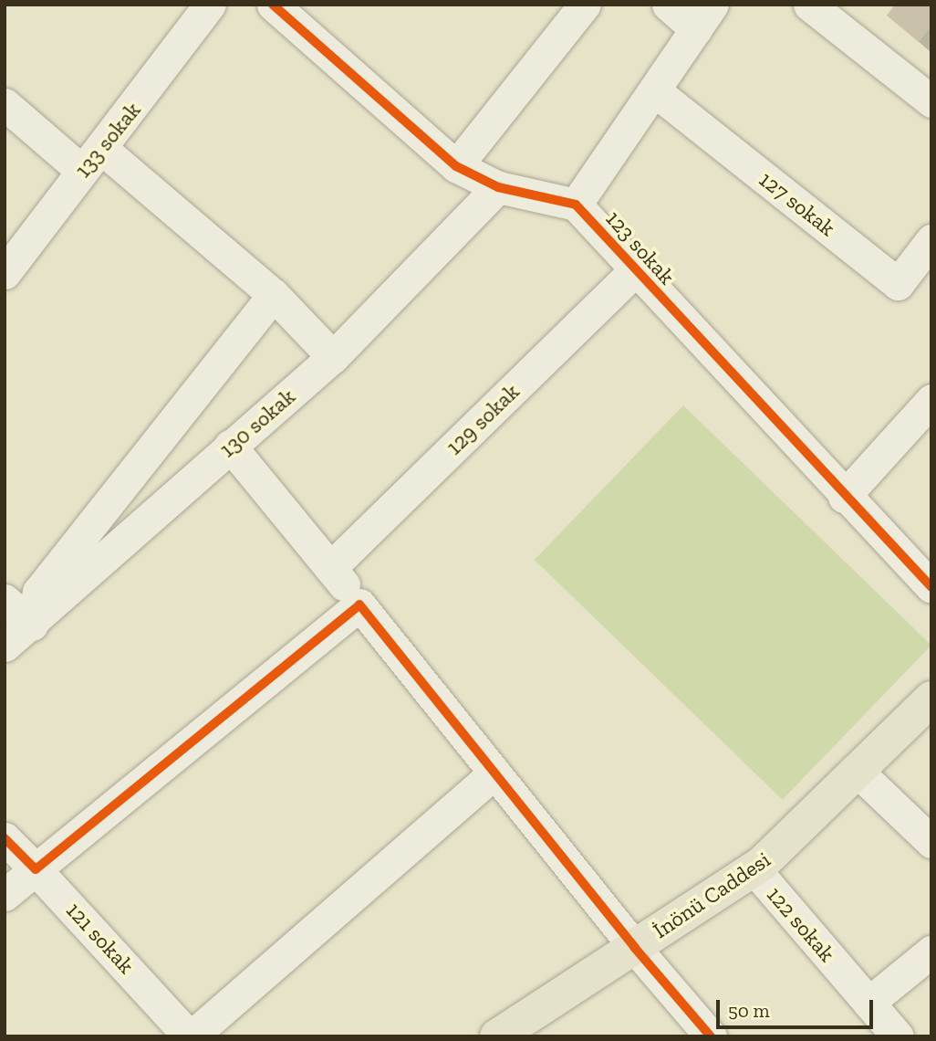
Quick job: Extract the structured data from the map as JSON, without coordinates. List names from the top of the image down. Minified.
{"streets":{"main road":["İnönü Caddesi"],"street":["133 sokak","127 sokak","123 sokak","129 sokak","130 sokak","122 sokak","121 sokak"]},"crossings":[["123 sokak","129 sokak"],["123 sokak","130 sokak"],["İnönü Caddesi","122 sokak"]],"scale_bar":"50 m"}
